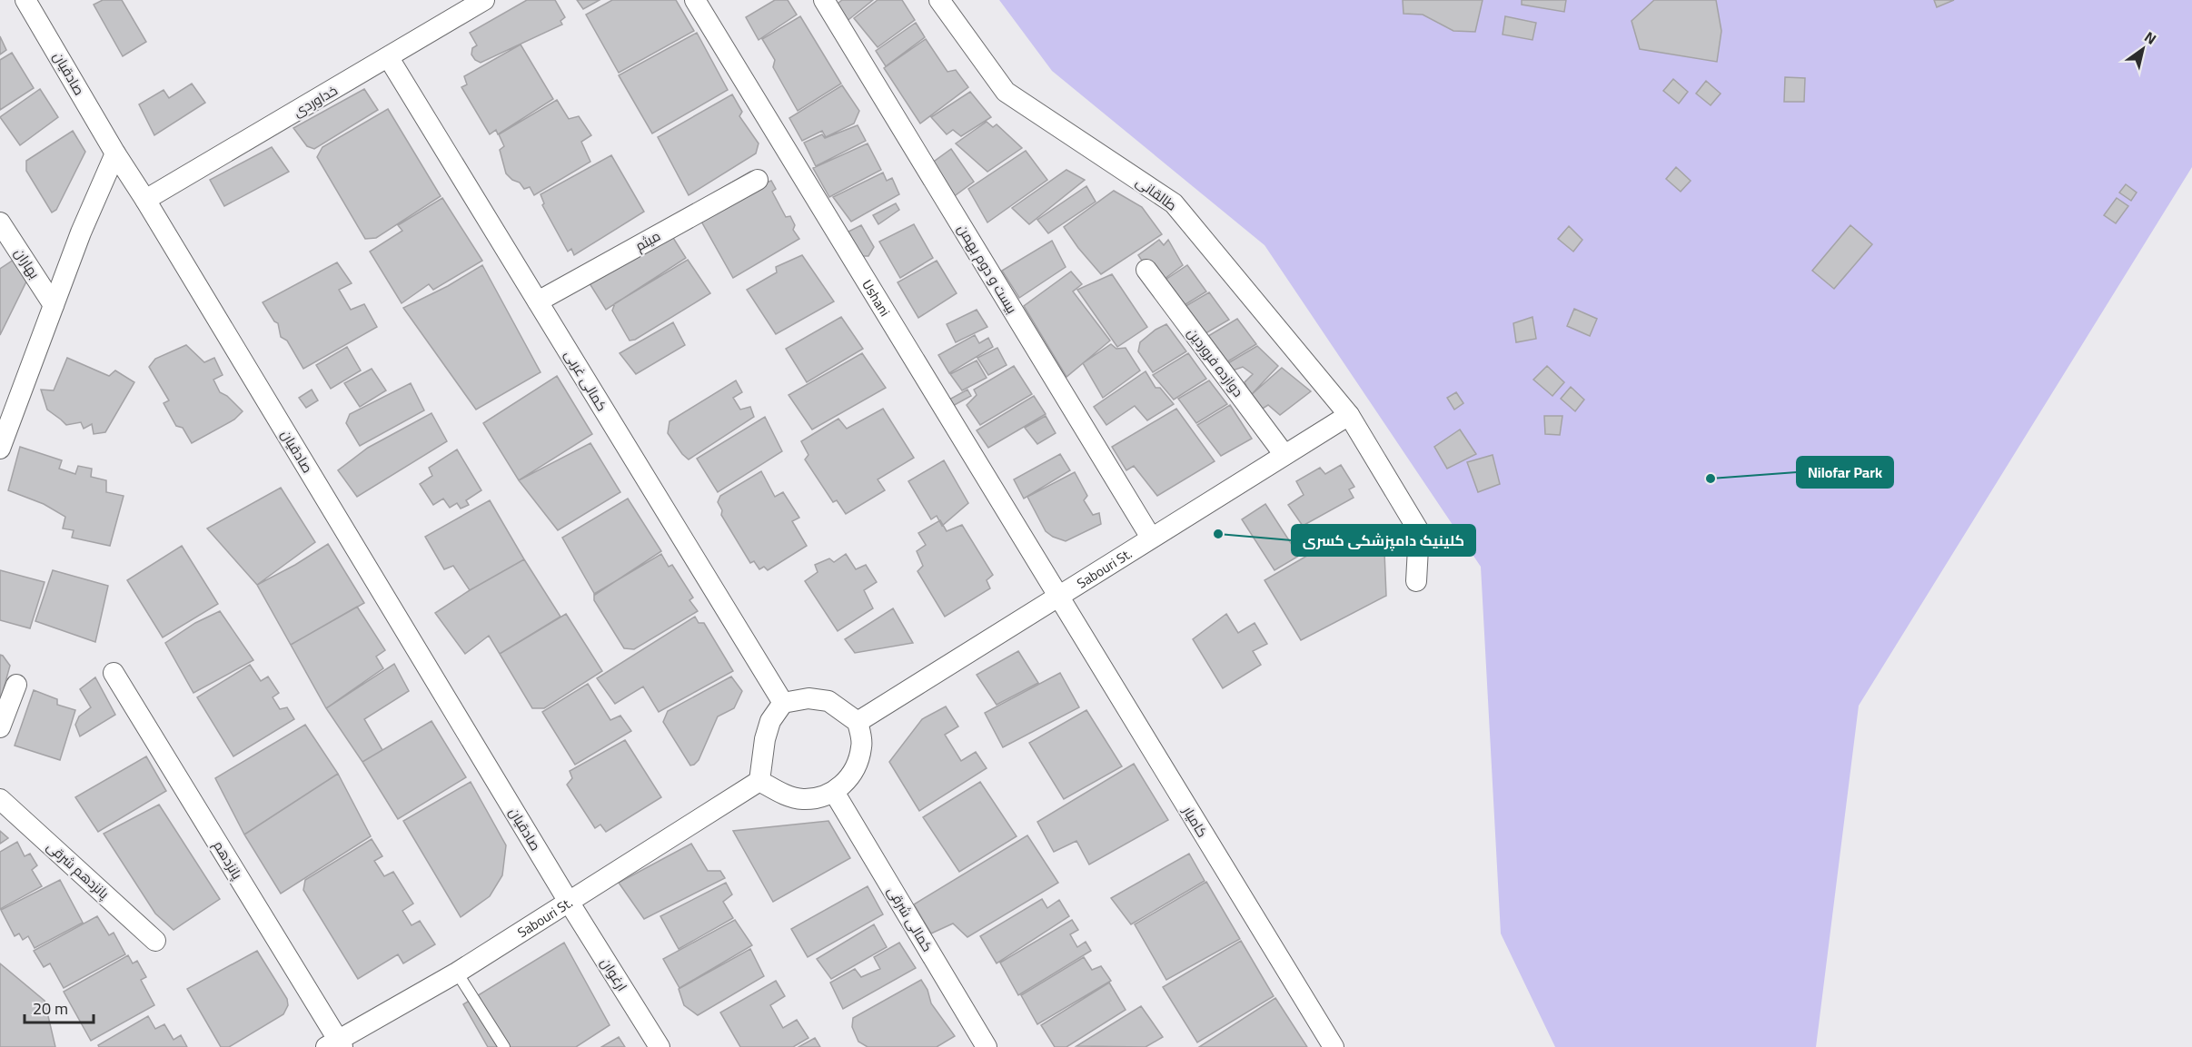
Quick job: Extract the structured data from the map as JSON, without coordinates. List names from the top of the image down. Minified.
{"streets":{"street":["صادقیان","خداوردی","طالقانی","میثم","بهاران","بیست و دوم بهمن","Ushani","دوازده فروردین","کمالی غربی","Sabouri St.","کامیار","پانزدهم","پانزدهم شرقی","کمالی شرقی","ارغوان"]},"crossings":[["صادقیان","خداوردی"],["صادقیان","Sabouri St."],["صادقیان","ارغوان"],["خداوردی","کمالی غربی"],["طالقانی","Sabouri St."],["میثم","کمالی غربی"],["بیست و دوم بهمن","Sabouri St."],["Ushani","Sabouri St."],["Ushani","کامیار"],["دوازده فروردین","Sabouri St."],["کمالی غربی","Sabouri St."],["کمالی غربی","کمالی شرقی"],["Sabouri St.","کامیار"],["Sabouri St.","پانزدهم"],["Sabouri St.","کمالی شرقی"],["Sabouri St.","ارغوان"]],"places":["Nilofar Park","کلینیک دامپزشکی کسری"],"scale_bar":"20 m","north":"top right"}
